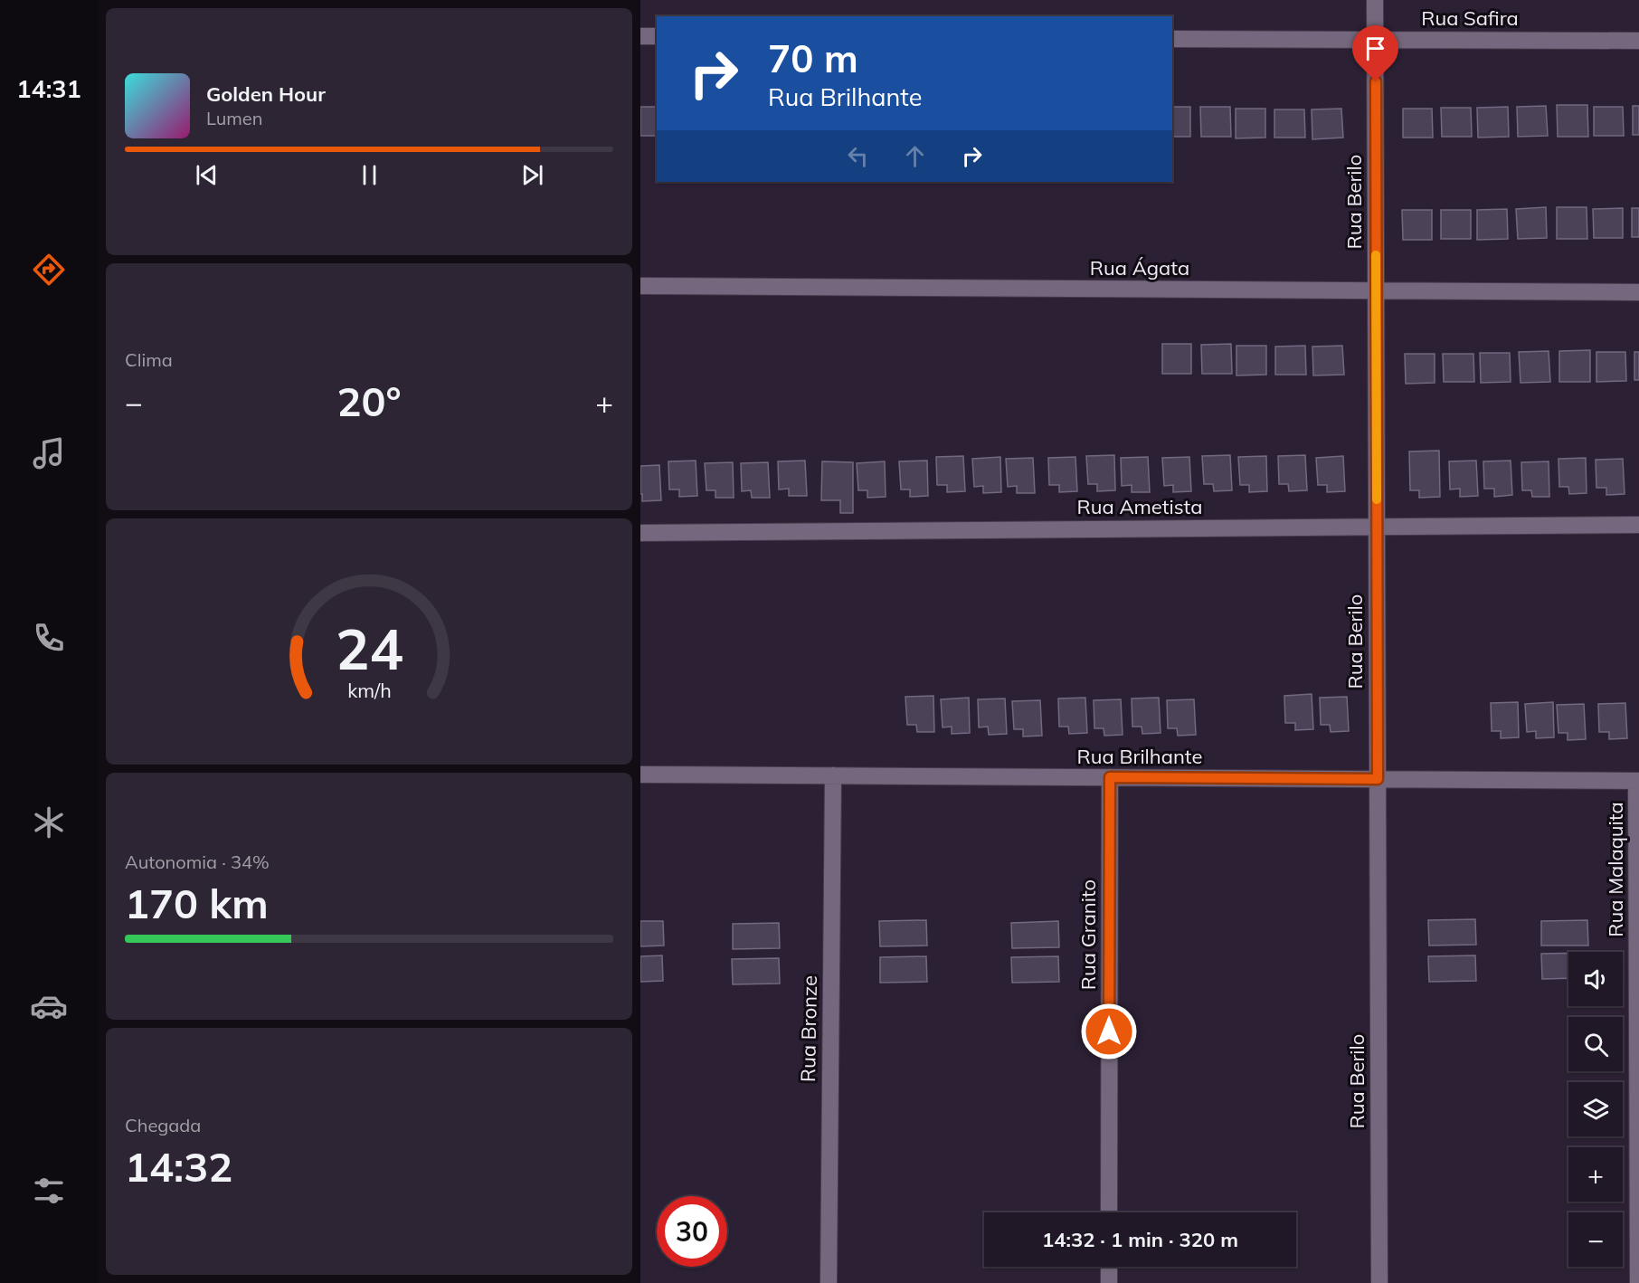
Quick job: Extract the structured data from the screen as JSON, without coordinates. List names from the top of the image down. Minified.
{"streets":{"street":["Rua Safira","Rua Berilo","Rua Ágata","Rua Ametista","Rua Brilhante","Rua Malaquita","Rua Granito","Rua Bronze"]},"crossings":[["Rua Safira","Rua Berilo"],["Rua Berilo","Rua Ágata"],["Rua Berilo","Rua Ametista"],["Rua Berilo","Rua Brilhante"],["Rua Brilhante","Rua Malaquita"],["Rua Brilhante","Rua Granito"],["Rua Brilhante","Rua Bronze"]],"page":{"tabs":"14:31","turn":["70 m","Rua Brilhante"],"song":["Golden Hour","Lumen"],"tile":["Clima",["Autonomia · 34%","170 km"],["Chegada","14:32"]],"heat":["−","20°","+"],"map_buttons":["+","−"],"limit":"30","trip":"14:32 · 1 min · 320 m","gauge":["24","km/h"]}}
